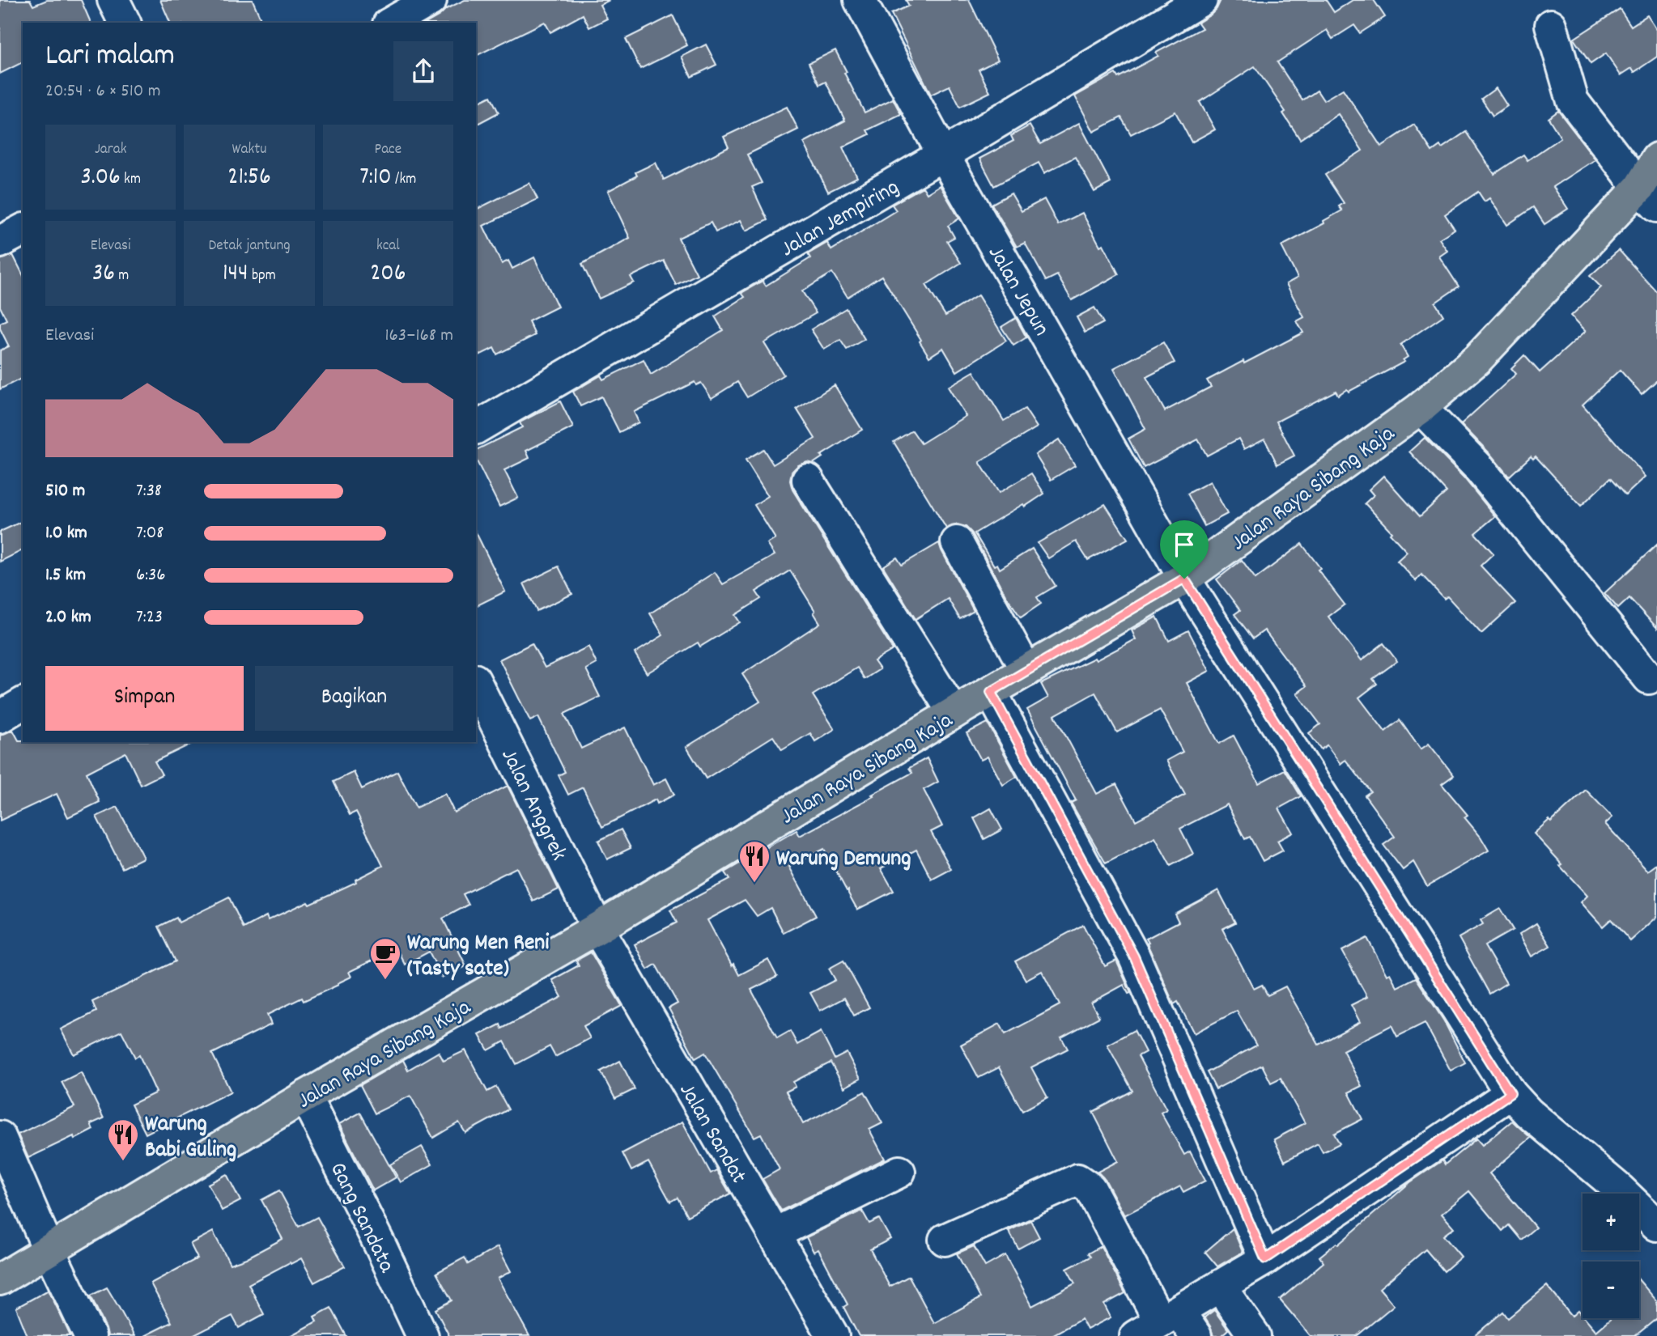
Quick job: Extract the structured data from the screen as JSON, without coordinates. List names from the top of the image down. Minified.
{"streets":{"main road":["Jalan Raya Sibang Kaja"],"street":["Jalan Jempiring","Jalan Jepun","Jalan Anggrek","Jalan Sandat","Gang Sandata"]},"crossings":[["Jalan Jempiring","Jalan Jepun"],["Jalan Jepun","Jalan Raya Sibang Kaja"],["Jalan Raya Sibang Kaja","Jalan Anggrek"],["Jalan Raya Sibang Kaja","Jalan Sandat"],["Jalan Raya Sibang Kaja","Gang Sandata"],["Jalan Anggrek","Jalan Sandat"]],"places":{"restaurant":["Warung Demung","Warung Babi Guling"],"cafe":["Warung Men Reni (Tasty sate)"]},"page":{"heading":["Lari malam","20:54 · 6 × 510 m"],"stats":[["Jarak","3.06 km"],["Waktu","21:56"],["Pace","7:10 /km"],["Elevasi","36 m"],["Detak jantung","144 bpm"],["kcal","206"]],"chart":["Elevasi","163–168 m"],"list":[{"name":"510 m","note":"7:38"},{"name":"1.0 km","note":"7:08"},{"name":"1.5 km","note":"6:36"},{"name":"2.0 km","note":"7:23"}],"buttons":["Simpan","Bagikan"],"map_buttons":["+","−"]}}
